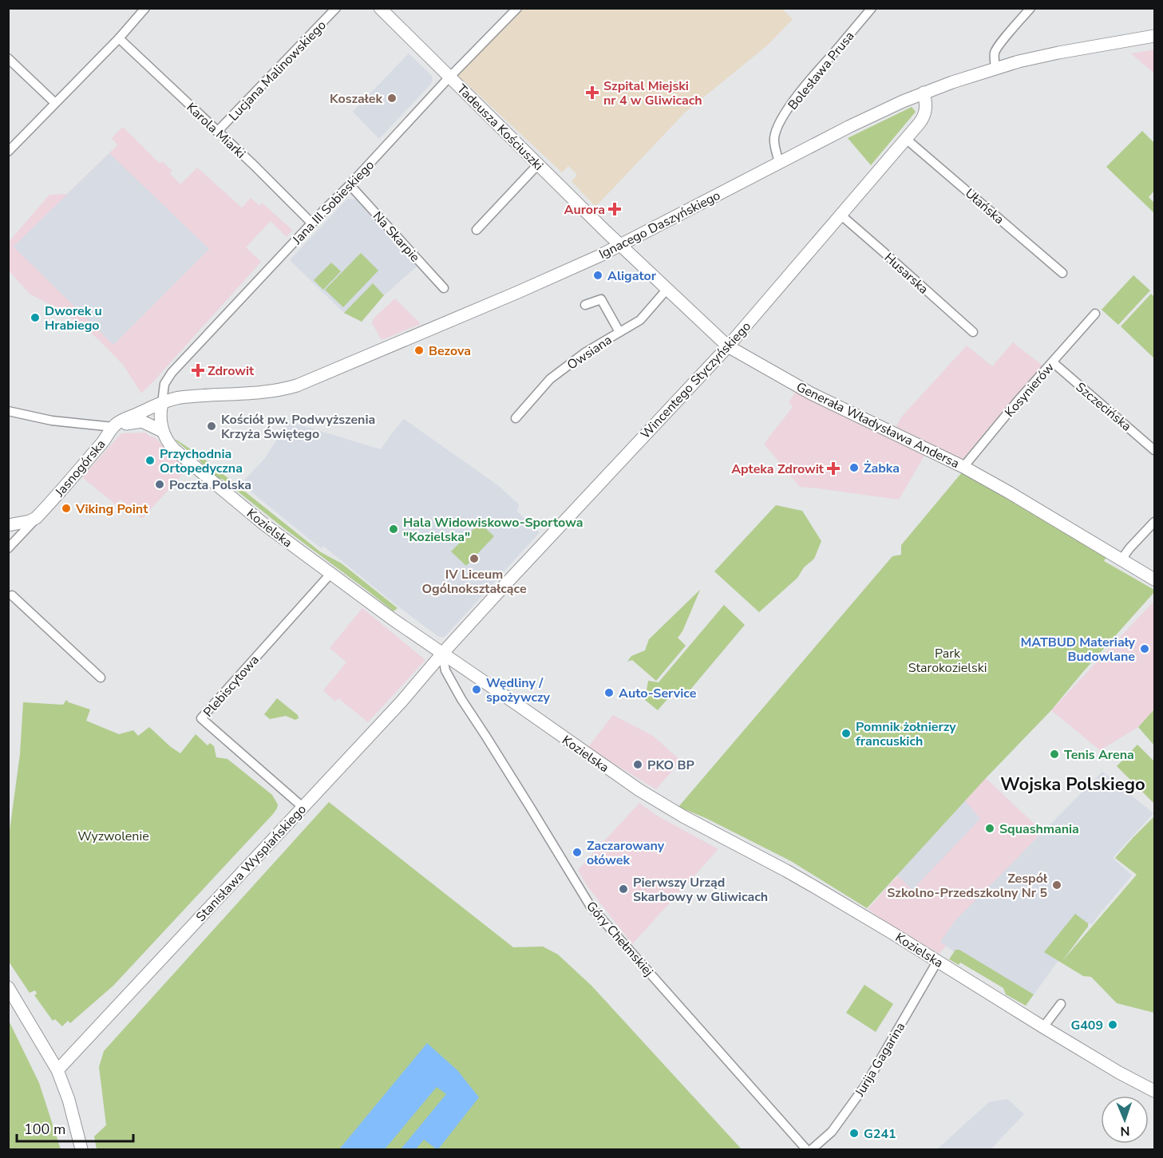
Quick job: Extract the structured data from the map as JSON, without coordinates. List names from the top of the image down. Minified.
{"streets":{"street":["Lucjana Malinowskiego","Bolesława Prusa","Tadeusza Kościuszki","Karola Miarki","Jana III Sobieskiego","Ułańska","Ignacego Daszyńskiego","Na Skarpie","Husarska","Owsiana","Wincentego Styczyńskiego","Kosynierów","Szczecińska","Generała Władysława Andersa","Jasnogórska","Kozielska","Plebiscytowa","Stanisława Wyspiańskiego","Góry Chełmskiej","Jurija Gagarina"]},"crossings":[["Lucjana Malinowskiego","Karola Miarki"],["Bolesława Prusa","Ignacego Daszyńskiego"],["Tadeusza Kościuszki","Jana III Sobieskiego"],["Tadeusza Kościuszki","Ignacego Daszyńskiego"],["Tadeusza Kościuszki","Generała Władysława Andersa"],["Karola Miarki","Jana III Sobieskiego"],["Jana III Sobieskiego","Ignacego Daszyńskiego"],["Jana III Sobieskiego","Na Skarpie"],["Jana III Sobieskiego","Jasnogórska"],["Ułańska","Wincentego Styczyńskiego"],["Ignacego Daszyńskiego","Wincentego Styczyńskiego"],["Ignacego Daszyńskiego","Generała Władysława Andersa"],["Ignacego Daszyńskiego","Jasnogórska"],["Husarska","Wincentego Styczyńskiego"],["Owsiana","Generała Władysława Andersa"],["Wincentego Styczyńskiego","Generała Władysława Andersa"],["Wincentego Styczyńskiego","Kozielska"],["Wincentego Styczyńskiego","Stanisława Wyspiańskiego"],["Wincentego Styczyńskiego","Góry Chełmskiej"],["Kosynierów","Szczecińska"],["Kosynierów","Generała Władysława Andersa"],["Kozielska","Plebiscytowa"],["Kozielska","Stanisława Wyspiańskiego"],["Kozielska","Góry Chełmskiej"],["Kozielska","Jurija Gagarina"],["Plebiscytowa","Stanisława Wyspiańskiego"],["Stanisława Wyspiańskiego","Góry Chełmskiej"]],"districts":["Wojska Polskiego"],"parks":["Park Starokozielski","Wyzwolenie"],"places":{"health":["Szpital Miejski nr 4 w Gliwicach","Aurora","Zdrowit","Apteka Zdrowit"],"other":["Koszałek","Aligator","Dworek u Hrabiego","Bezova","Kościół pw. Podwyższenia Krzyża Świętego","Przychodnia Ortopedyczna","Żabka","Poczta Polska","Viking Point","Hala Widowiskowo-Sportowa \"Kozielska\"","IV Liceum Ogólnokształcące","MATBUD Materiały Budowlane","Wędliny / spożywczy","Auto-Service","Pomnik żołnierzy francuskich","Tenis Arena","PKO BP","Squashmania","Zaczarowany ołówek","Zespół Szkolno-Przedszkolny Nr 5","Pierwszy Urząd Skarbowy w Gliwicach","G409","G241"]},"scale_bar":"100 m","north":"bottom"}
